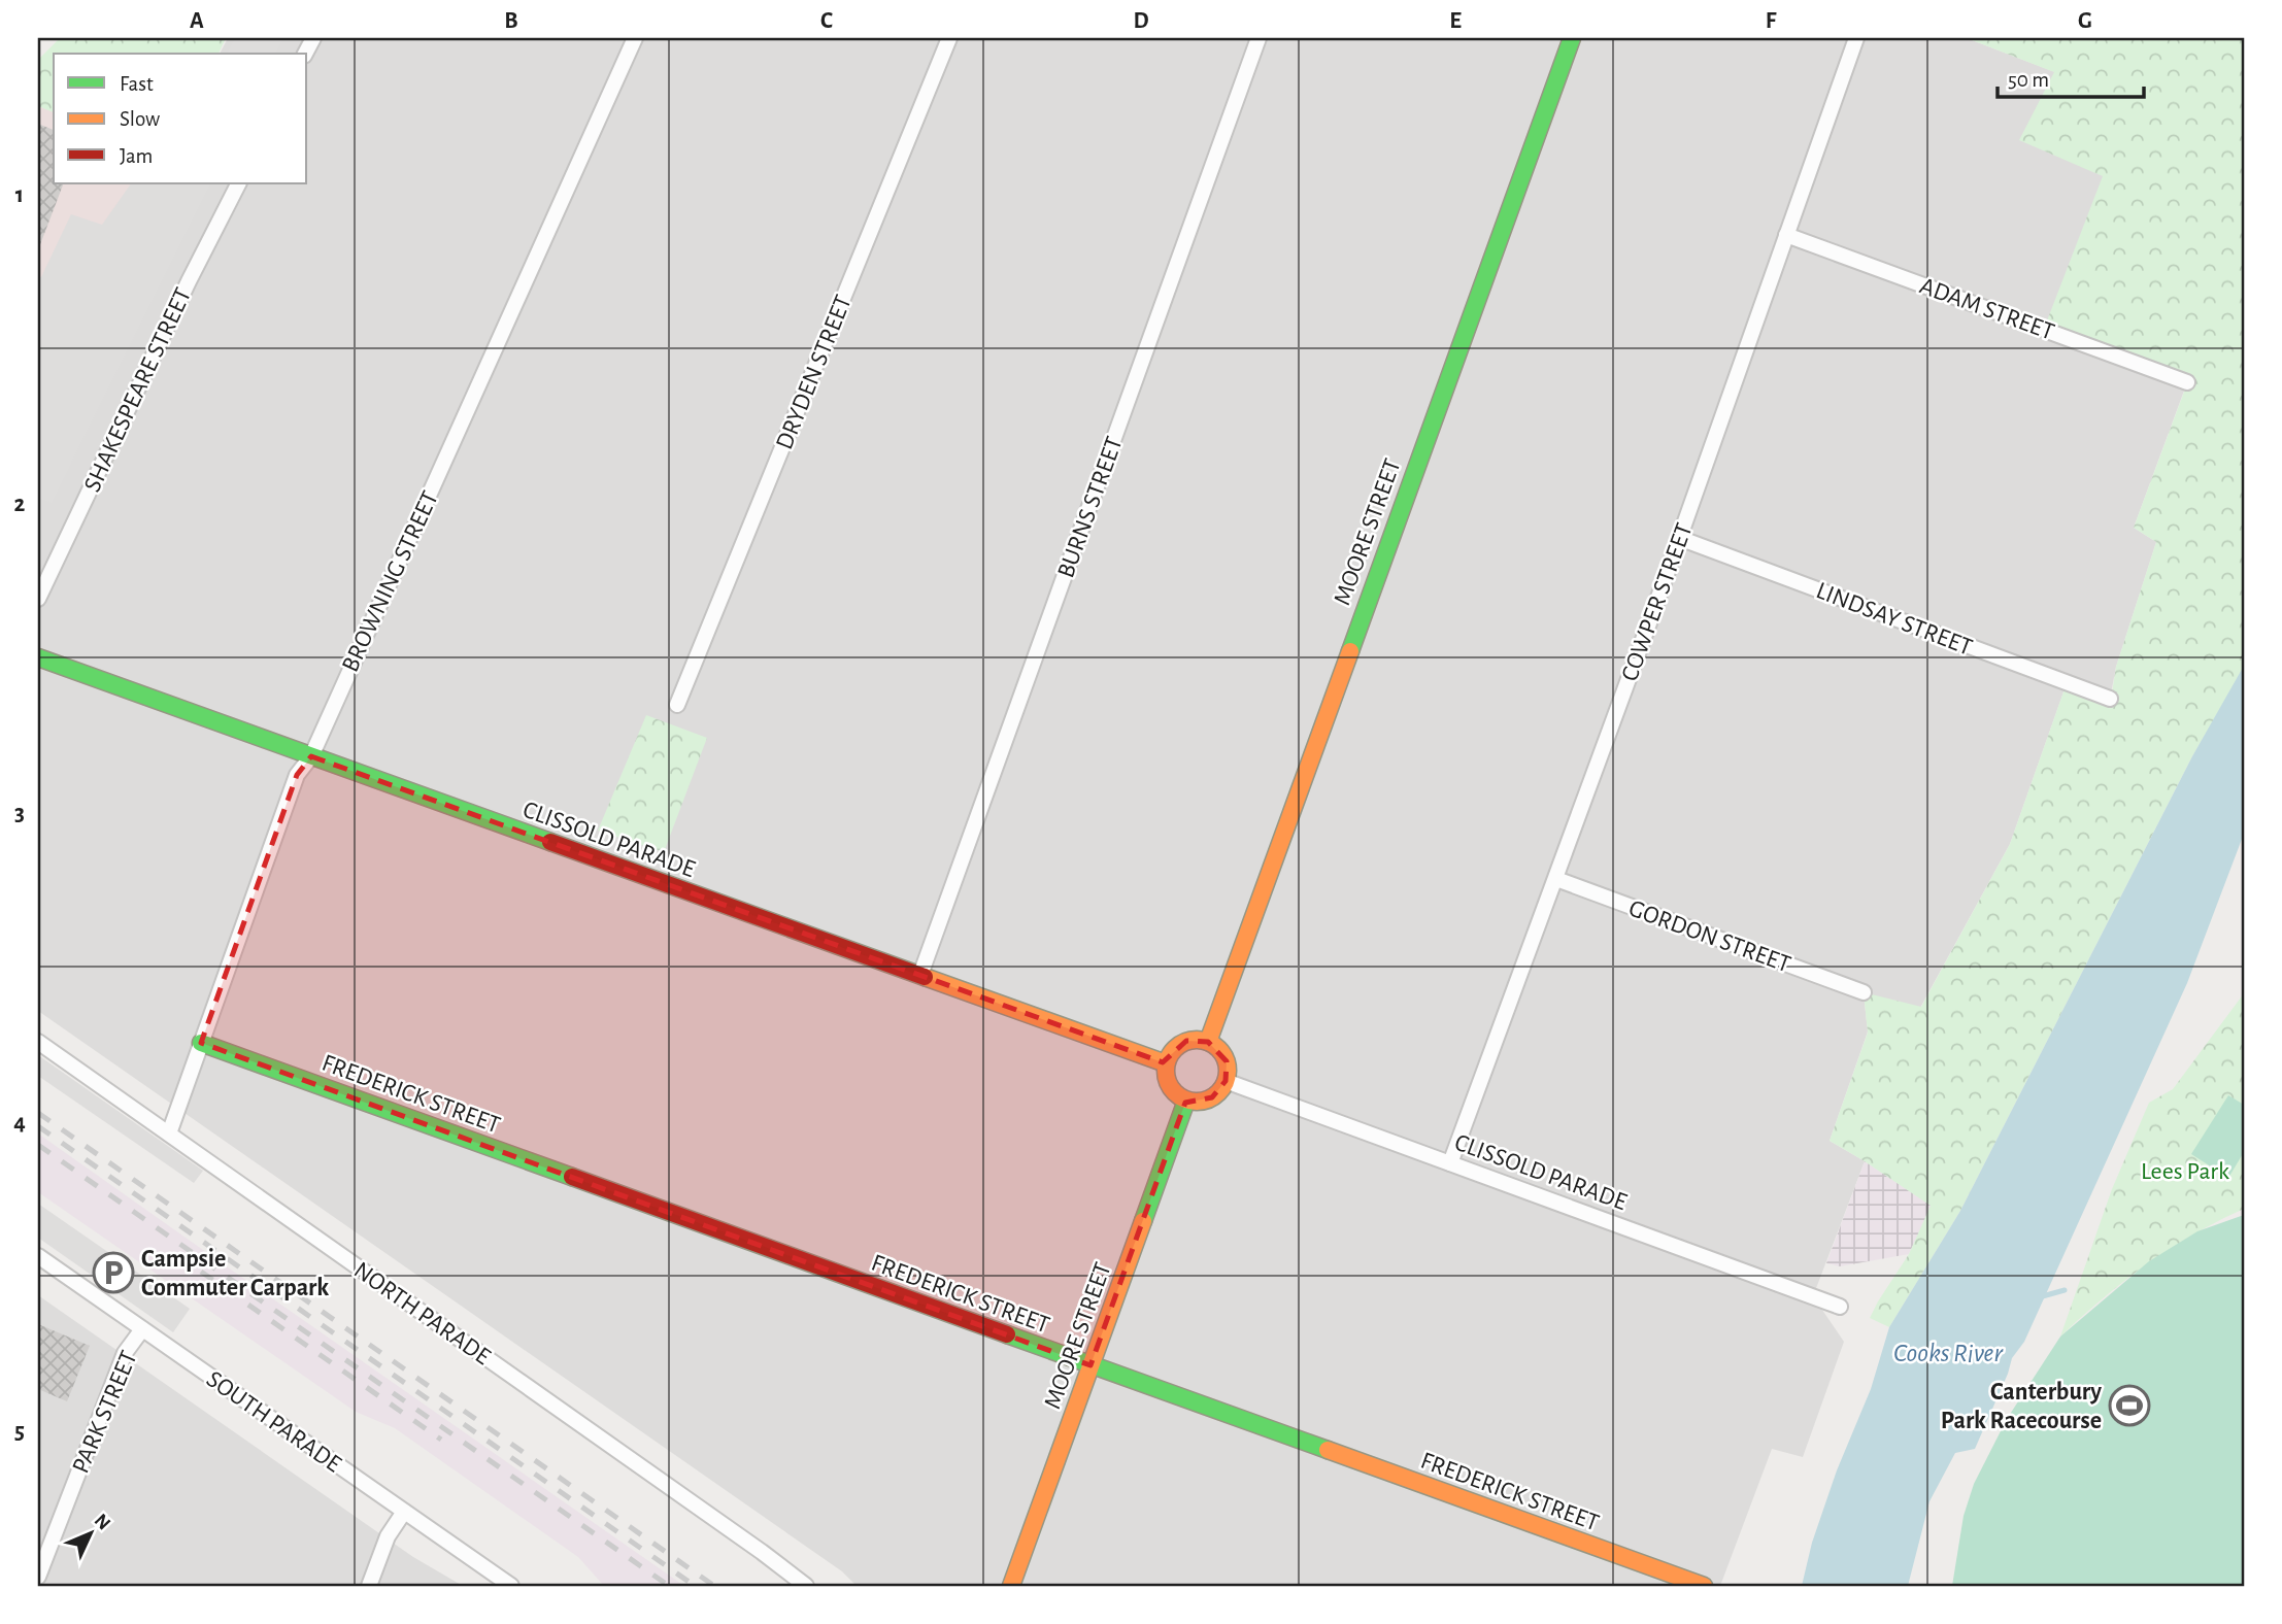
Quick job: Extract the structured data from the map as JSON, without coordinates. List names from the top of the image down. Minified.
{"streets":{"street":["ADAM STREET","DRYDEN STREET","SHAKESPEARE STREET","BURNS STREET","MOORE STREET","BROWNING STREET","COWPER STREET","LINDSAY STREET","CLISSOLD PARADE","GORDON STREET","FREDERICK STREET","NORTH PARADE","PARK STREET","SOUTH PARADE"]},"crossings":[["ADAM STREET","COWPER STREET"],["BURNS STREET","CLISSOLD PARADE"],["MOORE STREET","CLISSOLD PARADE"],["MOORE STREET","FREDERICK STREET"],["BROWNING STREET","CLISSOLD PARADE"],["BROWNING STREET","FREDERICK STREET"],["BROWNING STREET","NORTH PARADE"],["COWPER STREET","LINDSAY STREET"],["COWPER STREET","CLISSOLD PARADE"],["COWPER STREET","GORDON STREET"],["PARK STREET","SOUTH PARADE"]],"water":["Cooks River"],"parks":["Lees Park"],"places":{"parking":["Campsie Commuter Carpark"],"sports":["Canterbury Park Racecourse"]},"legend":["Fast","Slow","Jam"],"scale_bar":"50 m","north":"top right","grid":{"columns":["A","B","C","D","E","F","G"],"rows":["1","2","3","4","5"]}}
